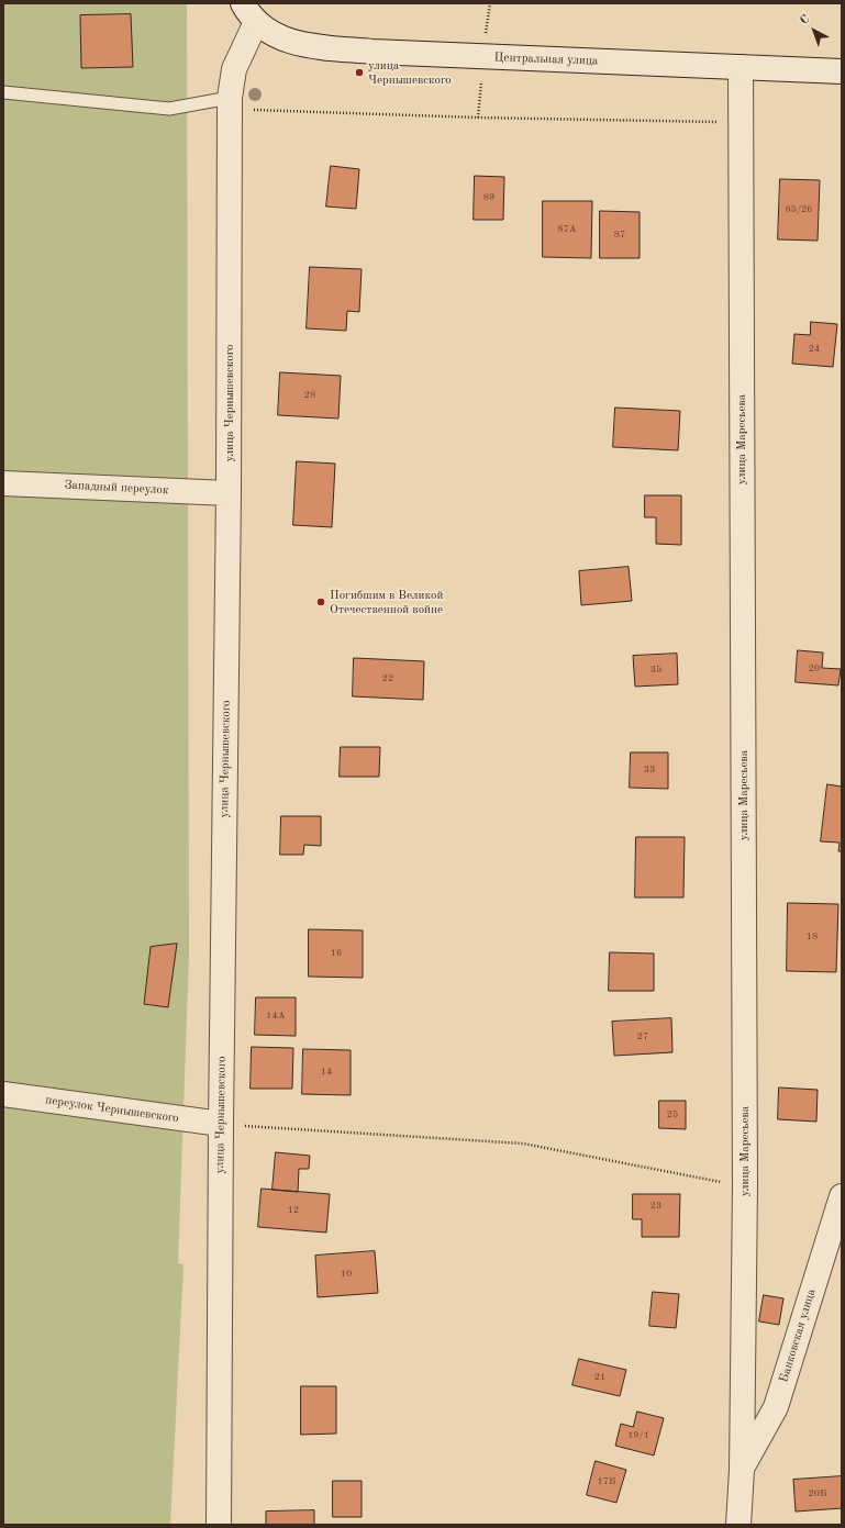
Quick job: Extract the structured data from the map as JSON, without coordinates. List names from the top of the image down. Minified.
{"streets":{"street":["Центральная улица","улица Чернышевского","улица Маресьева","Западный переулок","переулок Чернышевского","Банковская улица"]},"crossings":[["Центральная улица","улица Чернышевского"],["Центральная улица","улица Маресьева"],["улица Чернышевского","Западный переулок"],["улица Чернышевского","переулок Чернышевского"],["улица Маресьева","Банковская улица"]],"places":["улица Чернышевского","Погибшим в Великой Отечественной войне"],"house_numbers":["89","85/26","87А","87","24","28","20","35","22","33","18","16","14А","27","14","25","23","12","10","21","19/1","17Б","20Б"],"north":"top left"}
